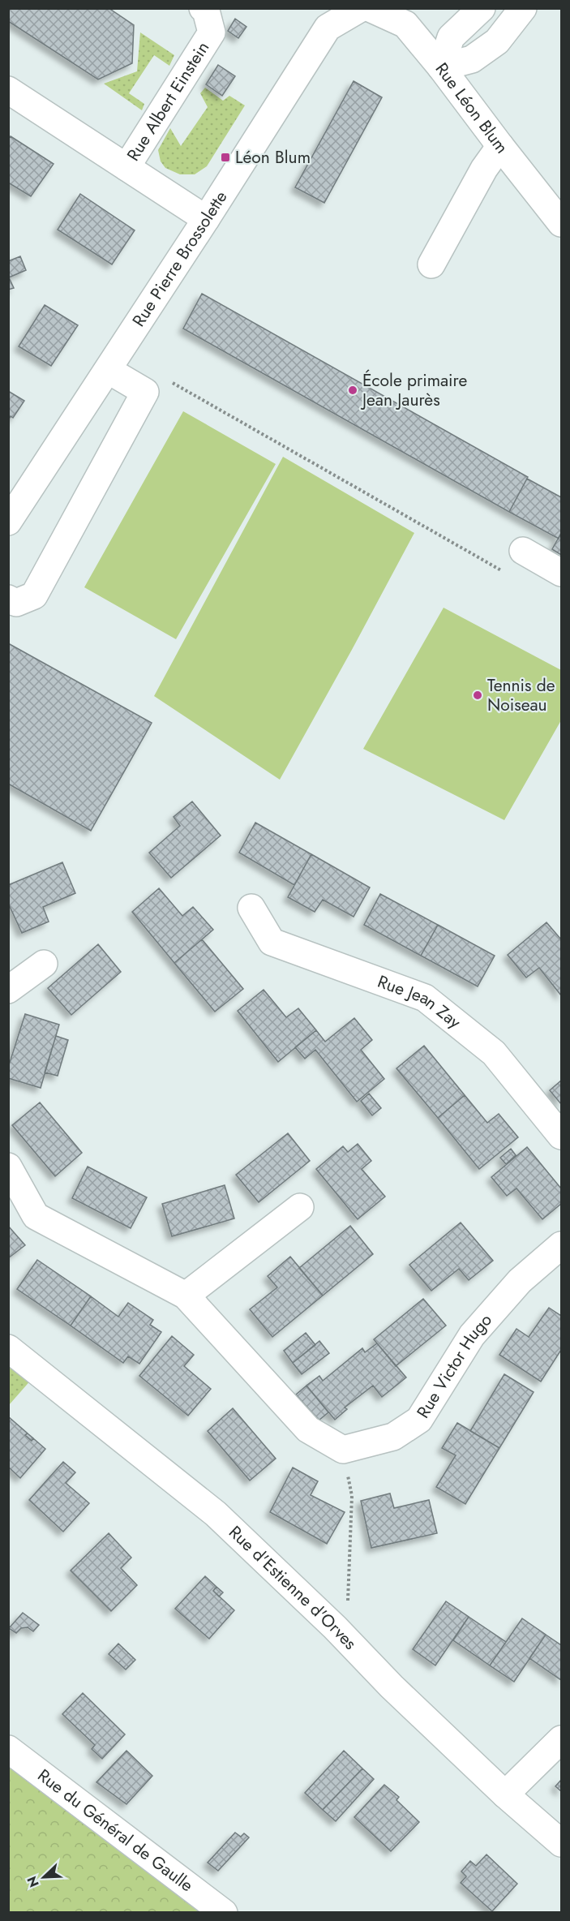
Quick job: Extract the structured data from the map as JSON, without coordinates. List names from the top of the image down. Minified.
{"streets":{"street":["Rue Albert Einstein","Rue Léon Blum","Rue Pierre Brossolette","Rue Jean Zay","Rue Victor Hugo","Rue d'Estienne d'Orves","Rue du Général de Gaulle"]},"places":{"transit":["Léon Blum"],"other":["École primaire Jean Jaurès","Tennis de Noiseau"]},"north":"bottom left"}
